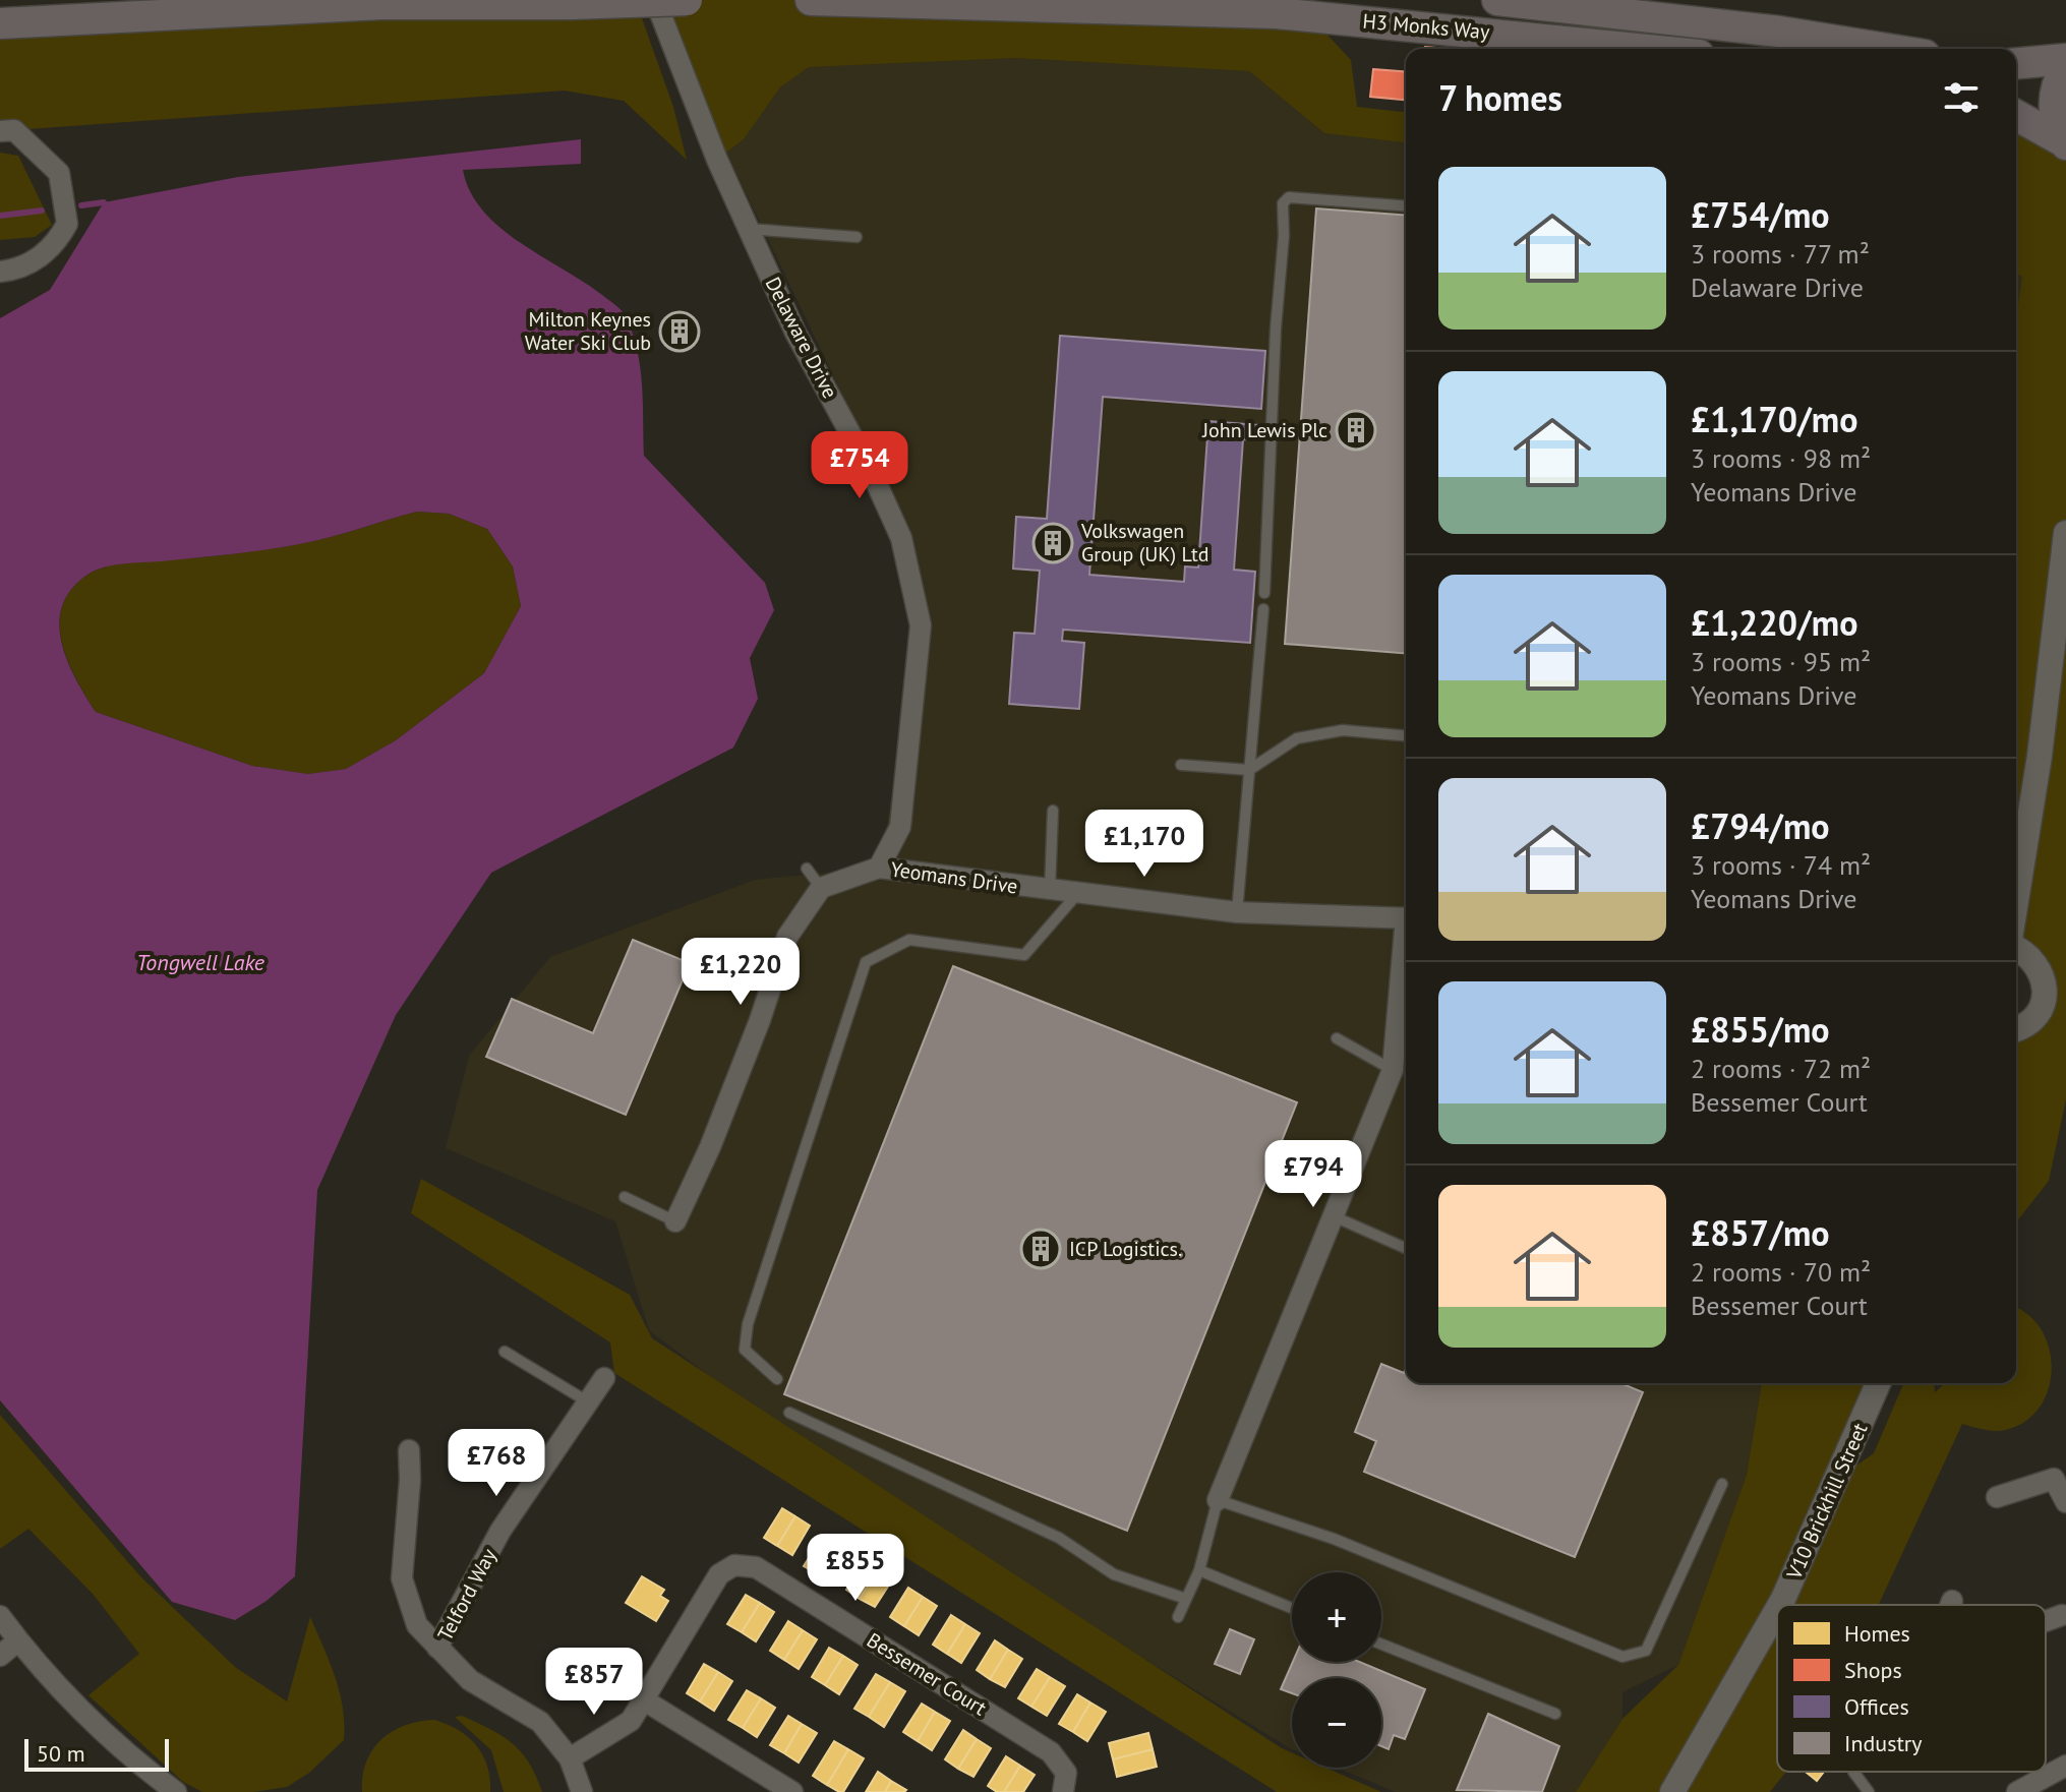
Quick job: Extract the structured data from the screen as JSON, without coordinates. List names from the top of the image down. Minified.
{"streets":{"main road":["H3 Monks Way"],"street":["Delaware Drive","Yeomans Drive","V10 Brickhill Street","Telford Way","Bessemer Court"]},"crossings":[["Delaware Drive","Yeomans Drive"]],"water":["Tongwell Lake"],"places":{"building":["Milton Keynes Water Ski Club","John Lewis Plc","Volkswagen Group (UK) Ltd","ICP Logistics."]},"legend":["Homes","Shops","Offices","Industry"],"scale_bar":"50 m","page":{"heading":"7 homes","list":[{"name":"£754/mo","note":"3 rooms · 77 m² · Delaware Drive"},{"name":"£1,170/mo","note":"3 rooms · 98 m² · Yeomans Drive"},{"name":"£1,220/mo","note":"3 rooms · 95 m² · Yeomans Drive"},{"name":"£794/mo","note":"3 rooms · 74 m² · Yeomans Drive"},{"name":"£855/mo","note":"2 rooms · 72 m² · Bessemer Court"},{"name":"£857/mo","note":"2 rooms · 70 m² · Bessemer Court"}],"price":["£754","£1,170","£1,220","£794","£768","£855","£857"],"map_buttons":["+","−"],"scale":"50 m"}}
